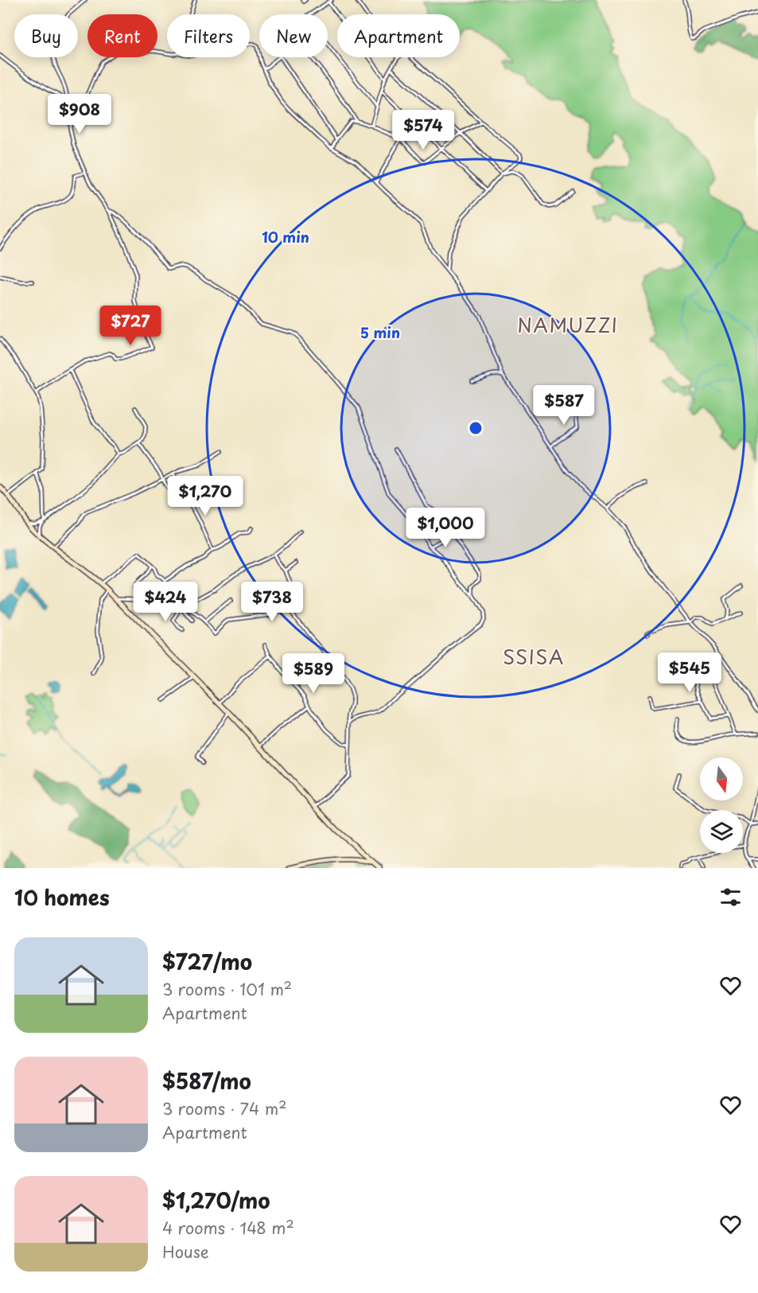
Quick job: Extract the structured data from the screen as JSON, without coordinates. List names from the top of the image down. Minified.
{"districts":["NAMUZZI","SSISA"],"north":"bottom","page":{"chip":["Buy","Rent","Filters","New","Apartment"],"price":["$908","$574","$727","$587","$1,270","$1,000","$424","$738","$545","$589"],"heading":"10 homes","list":[{"name":"$727/mo","note":"3 rooms · 101 m² · Apartment"},{"name":"$587/mo","note":"3 rooms · 74 m² · Apartment"},{"name":"$1,270/mo","note":"4 rooms · 148 m² · House"}]},"rings":["10 min","5 min"]}
